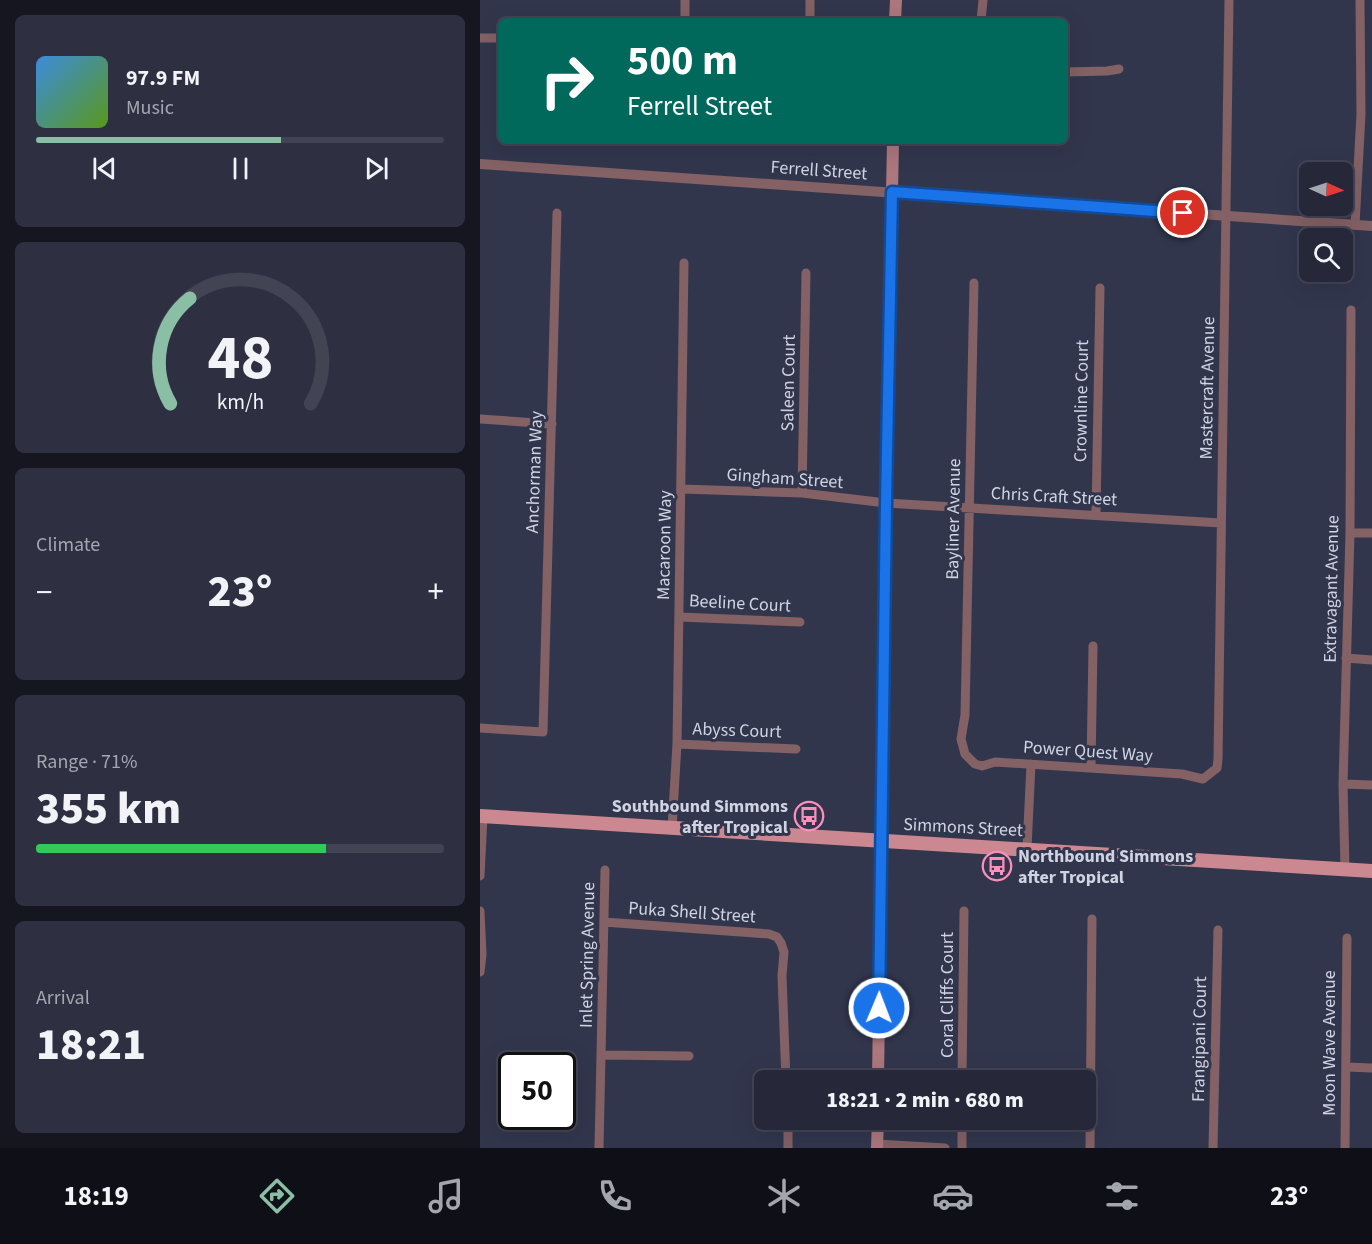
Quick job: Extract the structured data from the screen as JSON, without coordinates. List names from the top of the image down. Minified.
{"streets":{"main road":["Simmons Street"],"street":["Ferrell Street","Saleen Court","Mastercraft Avenue","Crownline Court","Anchorman Way","Gingham Street","Chris Craft Street","Bayliner Avenue","Macaroon Way","Extravagant Avenue","Beeline Court","Abyss Court","Power Quest Way","Puka Shell Street","Inlet Spring Avenue","Coral Cliffs Court","Frangipani Court","Moon Wave Avenue"]},"crossings":[["Ferrell Street","Mastercraft Avenue"],["Saleen Court","Gingham Street"],["Mastercraft Avenue","Chris Craft Street"],["Mastercraft Avenue","Power Quest Way"],["Crownline Court","Chris Craft Street"],["Gingham Street","Chris Craft Street"],["Gingham Street","Macaroon Way"],["Chris Craft Street","Bayliner Avenue"],["Bayliner Avenue","Power Quest Way"],["Macaroon Way","Beeline Court"],["Macaroon Way","Abyss Court"],["Macaroon Way","Simmons Street"],["Extravagant Avenue","Simmons Street"],["Puka Shell Street","Inlet Spring Avenue"]],"places":{"bus stop":["Southbound Simmons after Tropical","Northbound Simmons after Tropical"]},"north":"right","page":{"turn":["500 m","Ferrell Street"],"song":["97.9 FM","Music"],"tile":["Climate",["Range · 71%","355 km"],["Arrival","18:21"]],"heat":["−","23°","+"],"limit":"50","trip":"18:21 · 2 min · 680 m","tabs":["18:19","23°"],"gauge":["48","km/h"]}}
